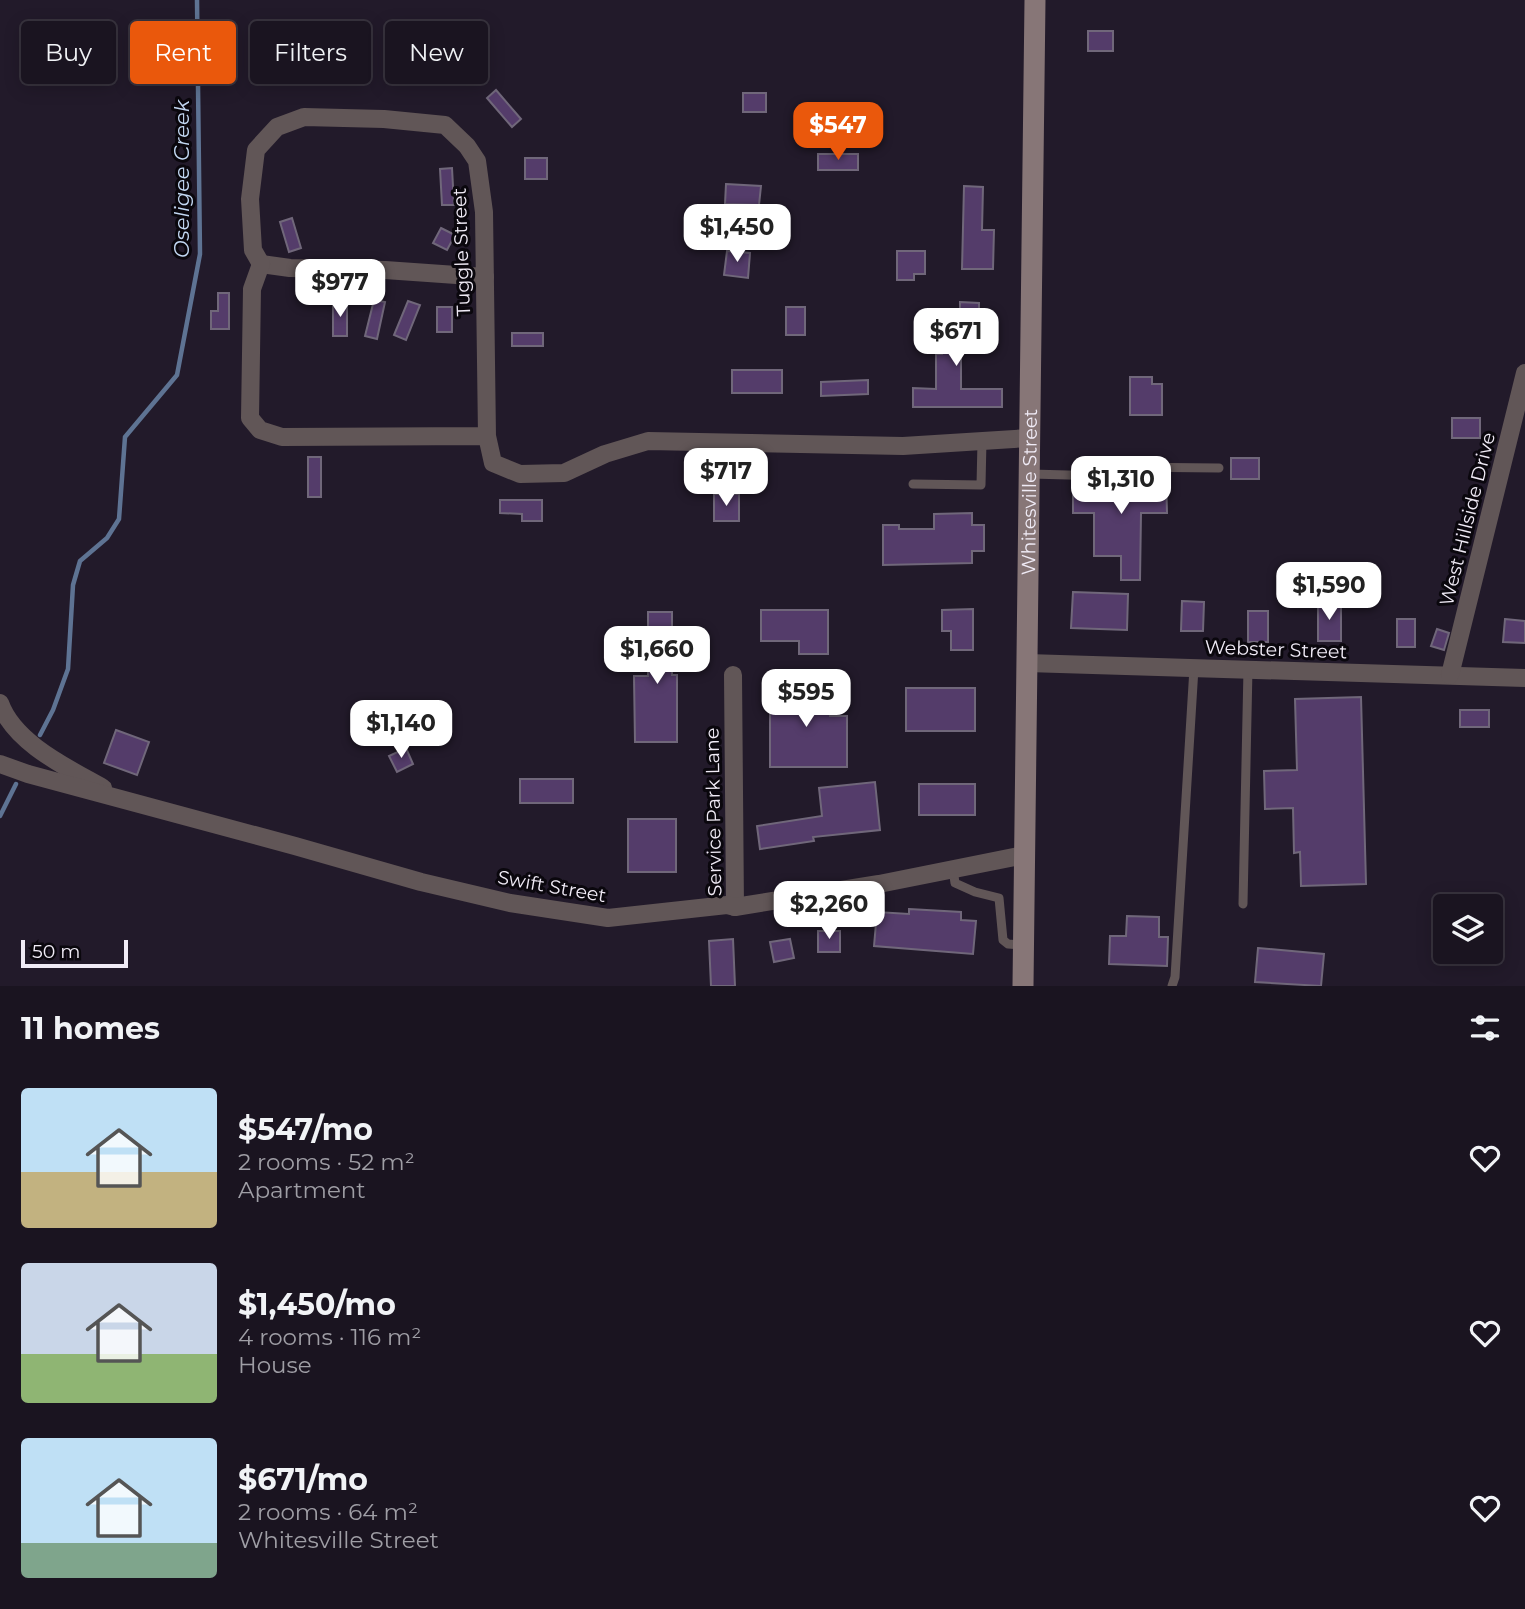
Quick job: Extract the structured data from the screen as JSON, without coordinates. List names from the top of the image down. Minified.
{"streets":{"main road":["Whitesville Street"],"street":["Tuggle Street","West Hillside Drive","Webster Street","Service Park Lane","Swift Street"]},"crossings":[["Tuggle Street","Whitesville Street"],["Whitesville Street","Webster Street"],["Whitesville Street","Swift Street"],["West Hillside Drive","Webster Street"],["Service Park Lane","Swift Street"]],"water":["Oseligee Creek"],"scale_bar":"50 m","page":{"chip":["Buy","Rent","Filters","New"],"price":["$547","$1,450","$977","$671","$717","$1,310","$1,590","$1,660","$595","$1,140","$2,260"],"scale":"50 m","heading":"11 homes","list":[{"name":"$547/mo","note":"2 rooms · 52 m² · Apartment"},{"name":"$1,450/mo","note":"4 rooms · 116 m² · House"},{"name":"$671/mo","note":"2 rooms · 64 m² · Whitesville Street"}]}}
